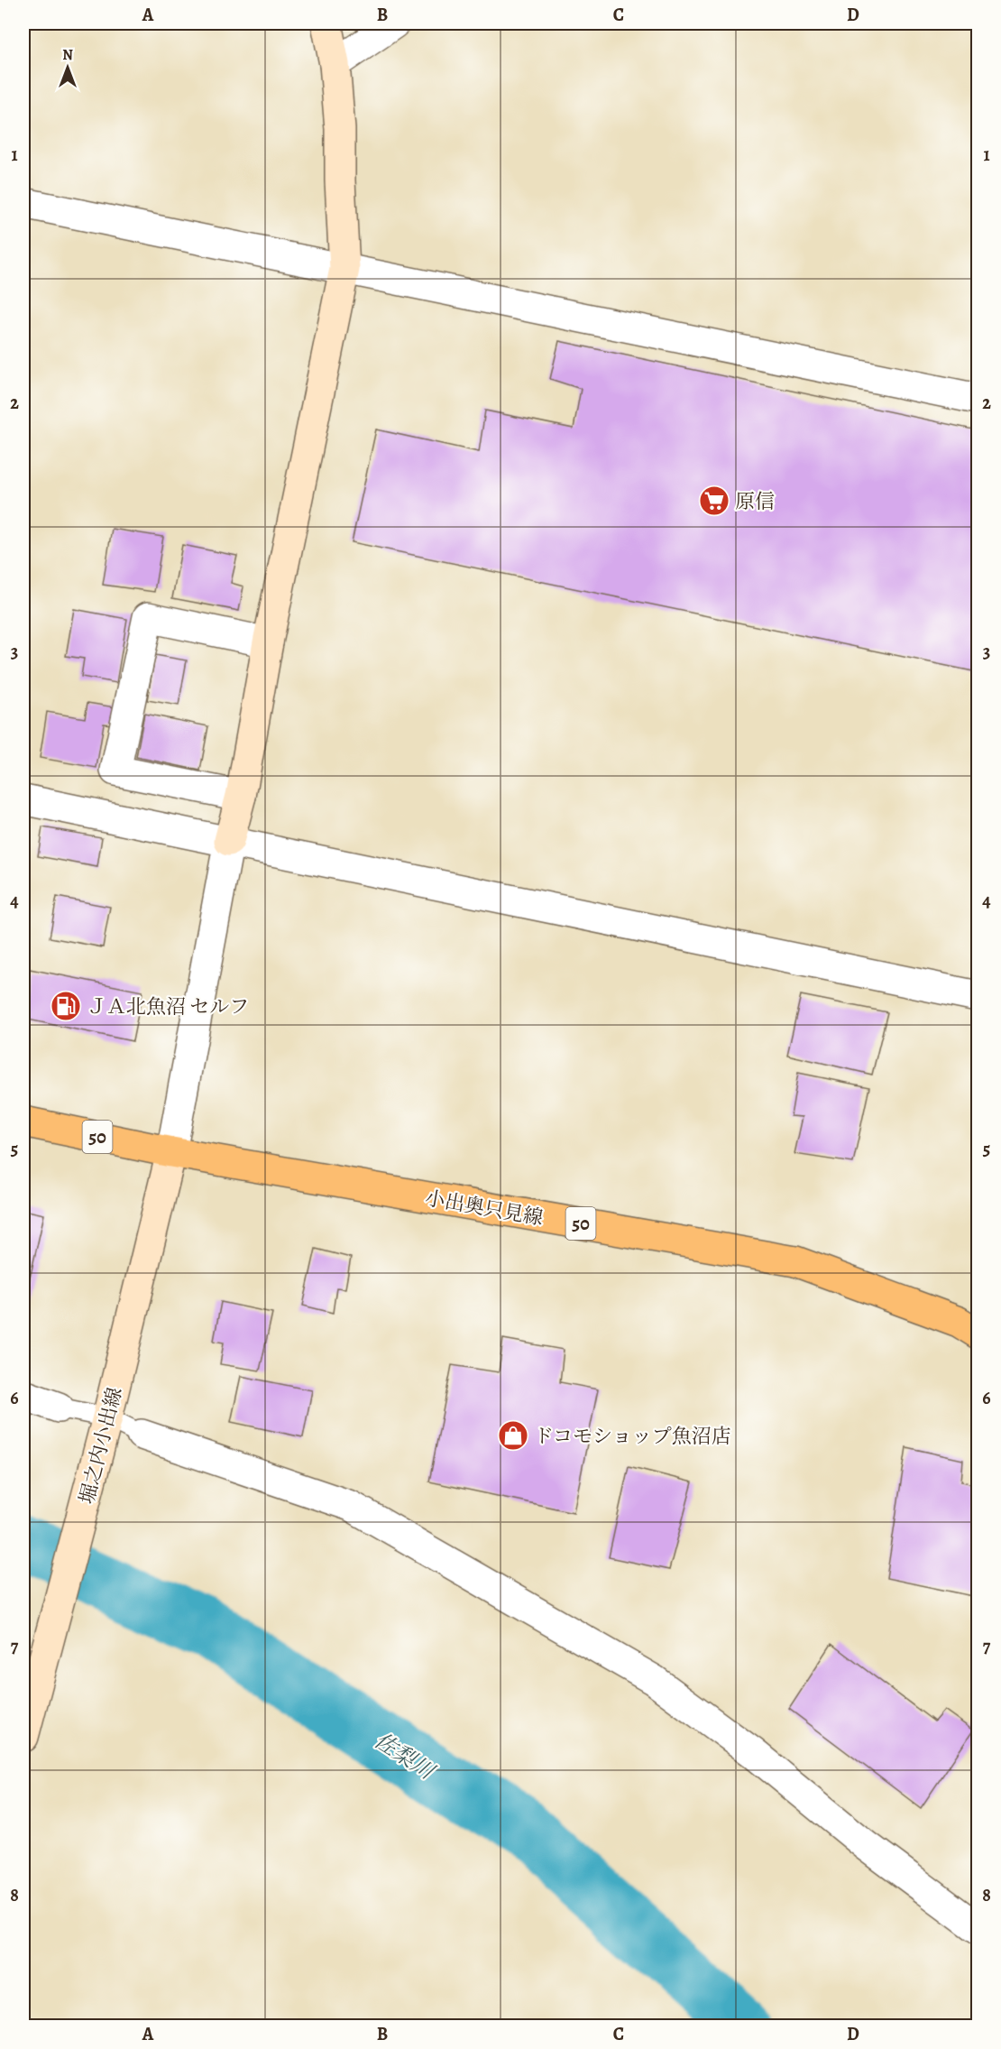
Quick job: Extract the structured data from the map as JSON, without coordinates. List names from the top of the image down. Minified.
{"streets":{"main road":["50","小出奥只見線"],"street":["堀之内小出線"]},"crossings":[["50","小出奥只見線"],["50","堀之内小出線"],["小出奥只見線","堀之内小出線"]],"water":["佐梨川"],"places":{"supermarket":["原信"],"fuel station":["ＪＡ北魚沼 セルフ"],"shop":["ドコモショップ魚沼店"]},"north":"top","grid":{"columns":["A","B","C","D"],"rows":["1","2","3","4","5","6","7","8"]}}
